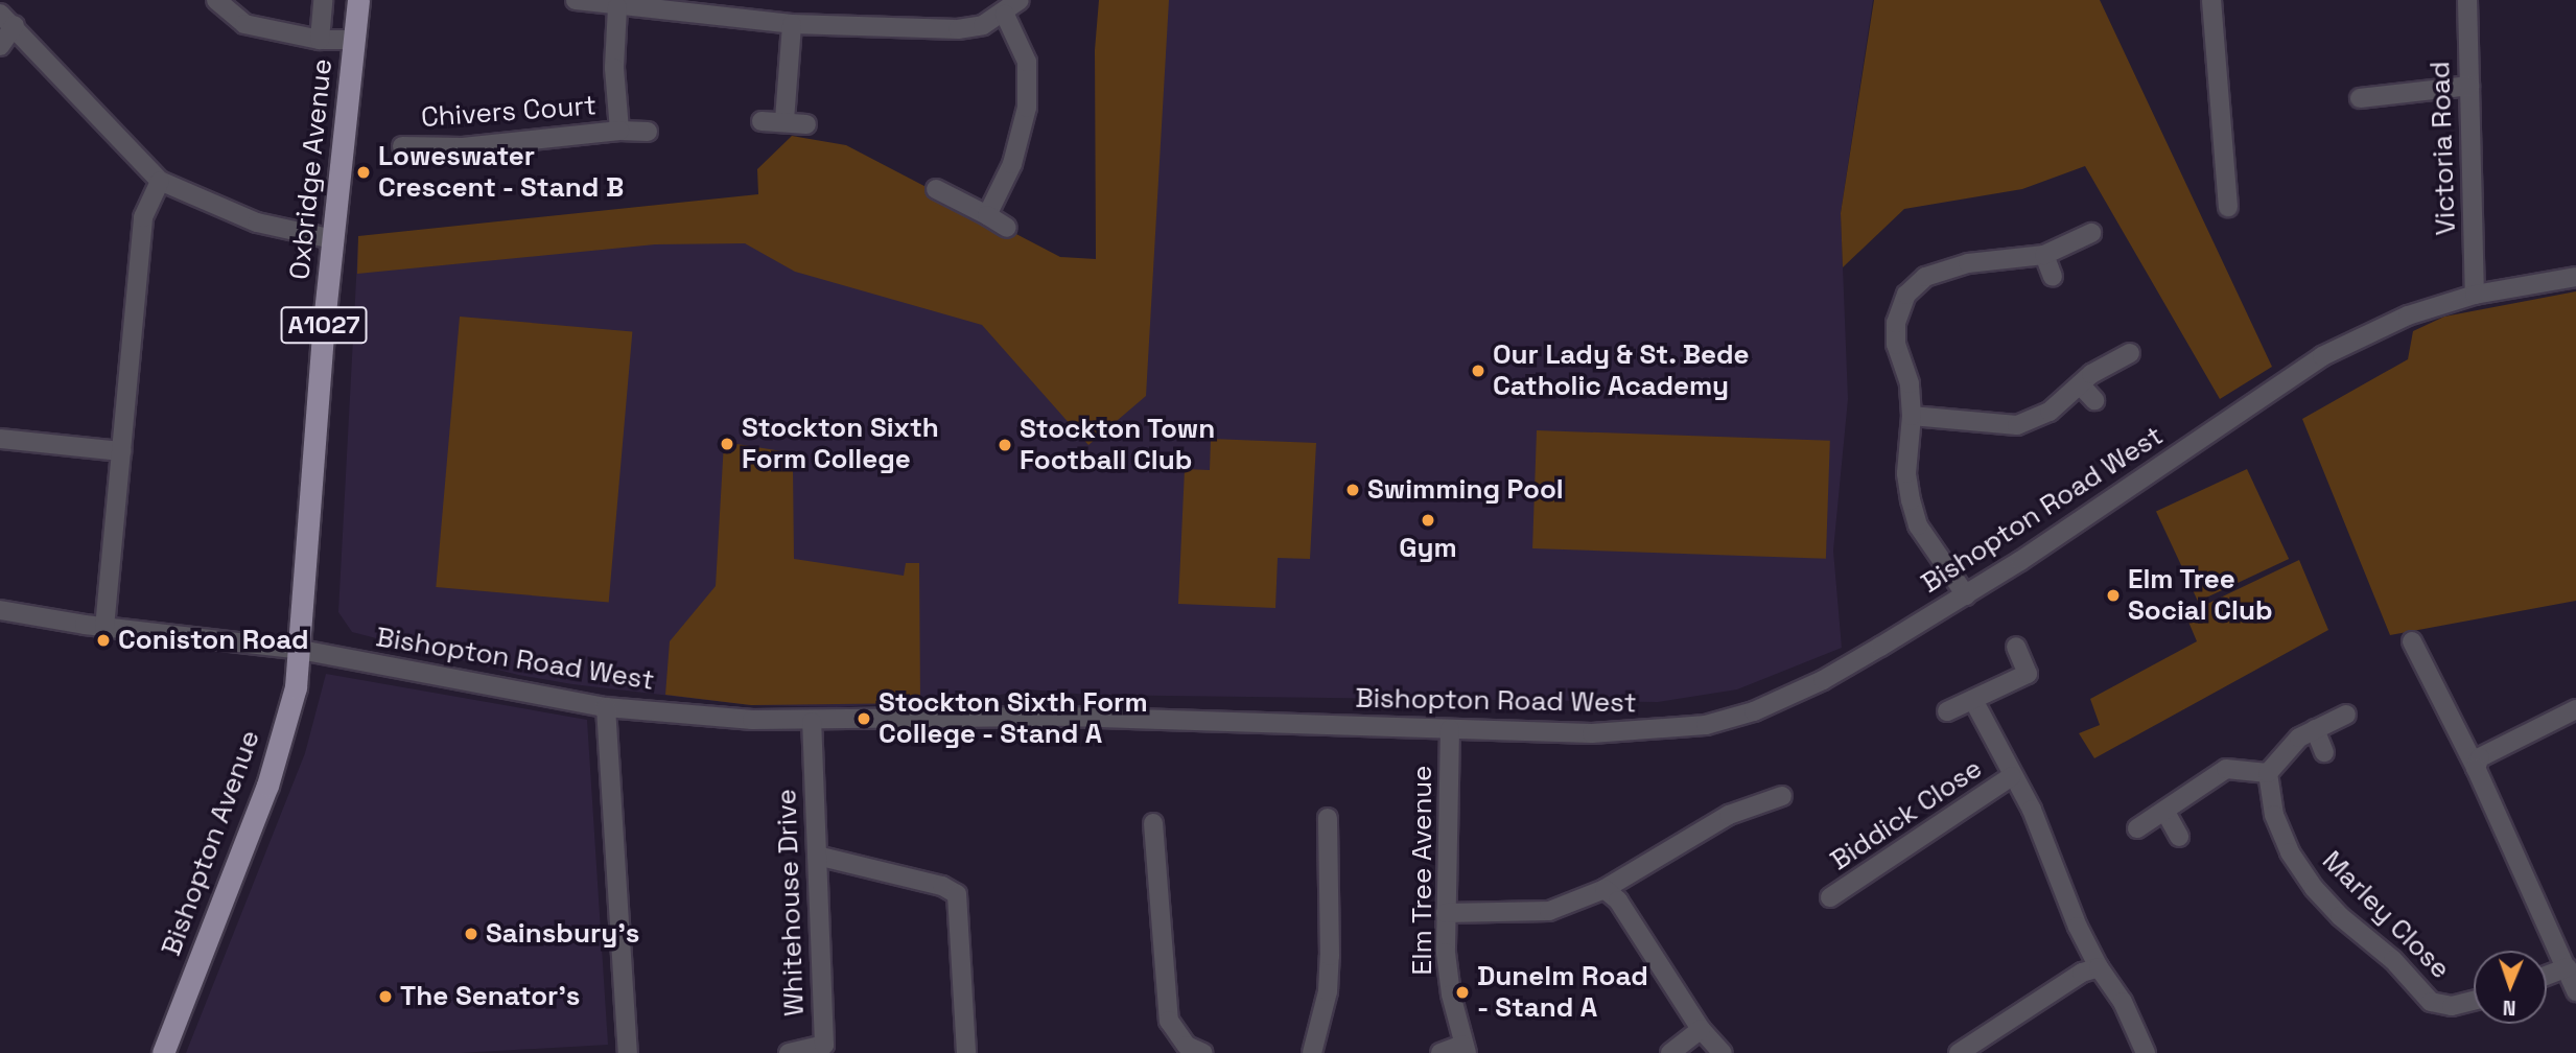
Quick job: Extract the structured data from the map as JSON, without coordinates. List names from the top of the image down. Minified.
{"streets":{"main road":["Oxbridge Avenue","A1027","Bishopton Avenue"],"street":["Chivers Court","Victoria Road","Bishopton Road West","Biddick Close","Elm Tree Avenue","Whitehouse Drive","Marley Close"]},"crossings":[["Victoria Road","Bishopton Road West"],["Oxbridge Avenue","Bishopton Road West"],["Oxbridge Avenue","Bishopton Avenue"],["Bishopton Road West","Bishopton Avenue"],["Bishopton Road West","Elm Tree Avenue"],["Bishopton Road West","Whitehouse Drive"]],"places":["Loweswater Crescent - Stand B","Our Lady & St. Bede Catholic Academy","Stockton Sixth Form College","Stockton Town Football Club","Swimming Pool","Gym","Elm Tree Social Club","Coniston Road","Stockton Sixth Form College - Stand A","Sainsbury's","Dunelm Road - Stand A","The Senator's"],"north":"bottom"}
